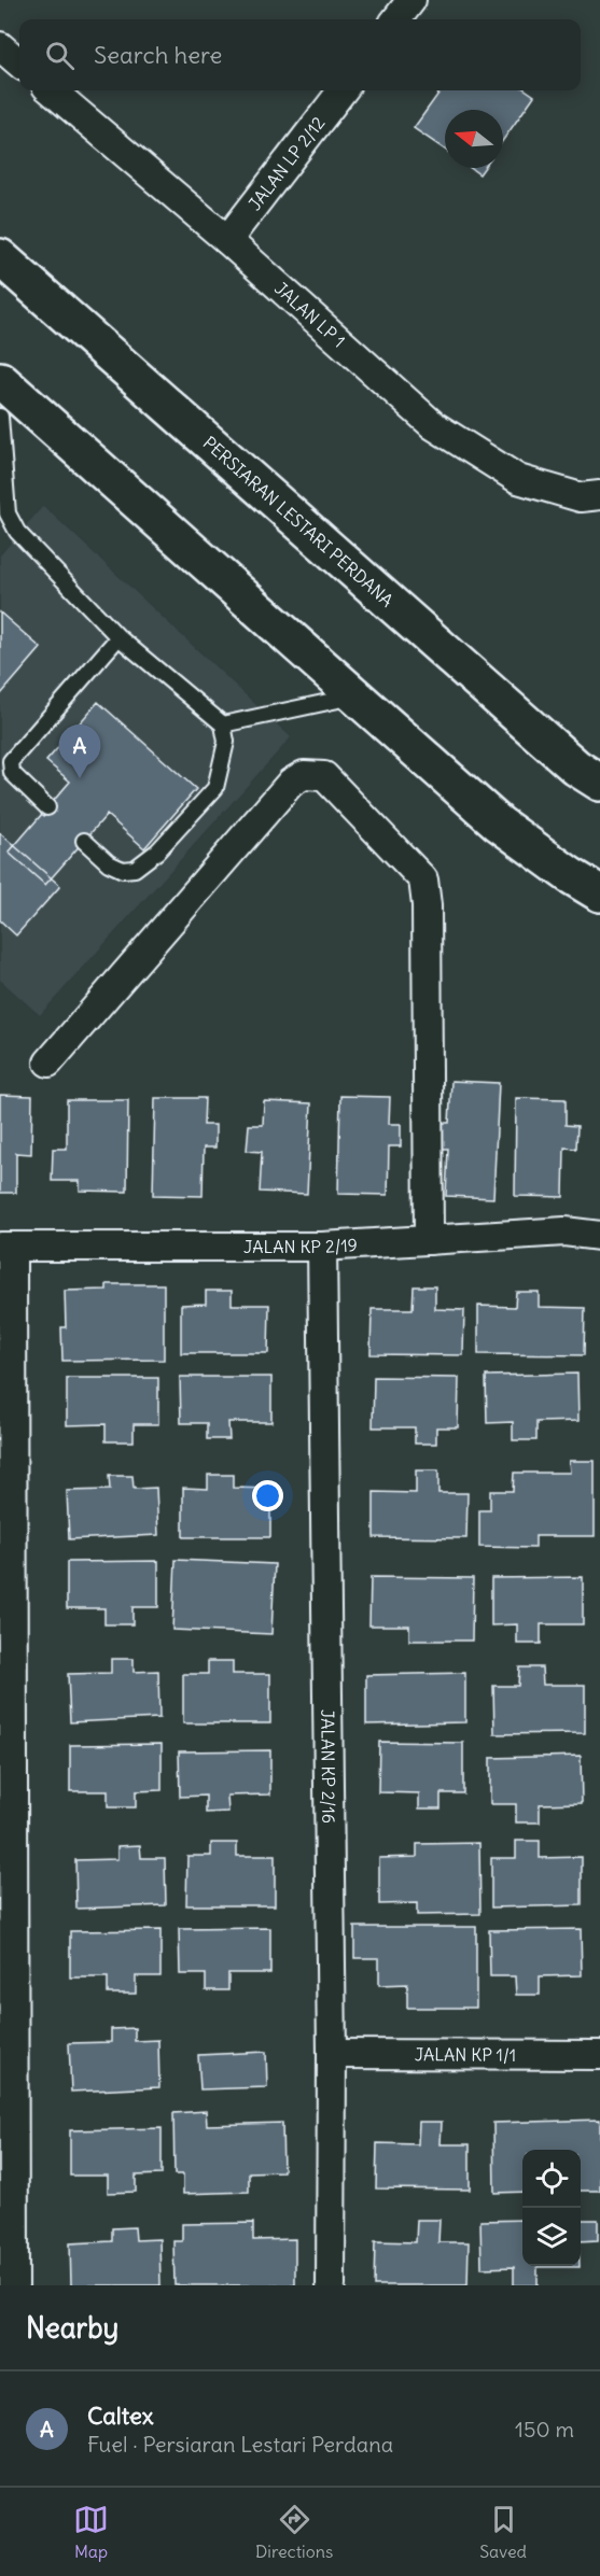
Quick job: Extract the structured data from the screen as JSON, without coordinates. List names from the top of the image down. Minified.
{"streets":{"main road":["PERSIARAN LESTARI PERDANA"],"street":["JALAN LP 2/12","JALAN LP 1","JALAN KP 2/19","JALAN KP 2/16","JALAN KP 1/1"]},"crossings":[["JALAN LP 2/12","JALAN LP 1"],["JALAN KP 2/19","JALAN KP 2/16"],["JALAN KP 2/16","JALAN KP 1/1"]],"north":"left","page":{"search":"Search here","pins":"A","heading":"Nearby","list":[{"mark":"A","name":"Caltex","note":"Fuel · Persiaran Lestari Perdana","value":"150 m"}],"nav":["Map","Directions","Saved"]}}
